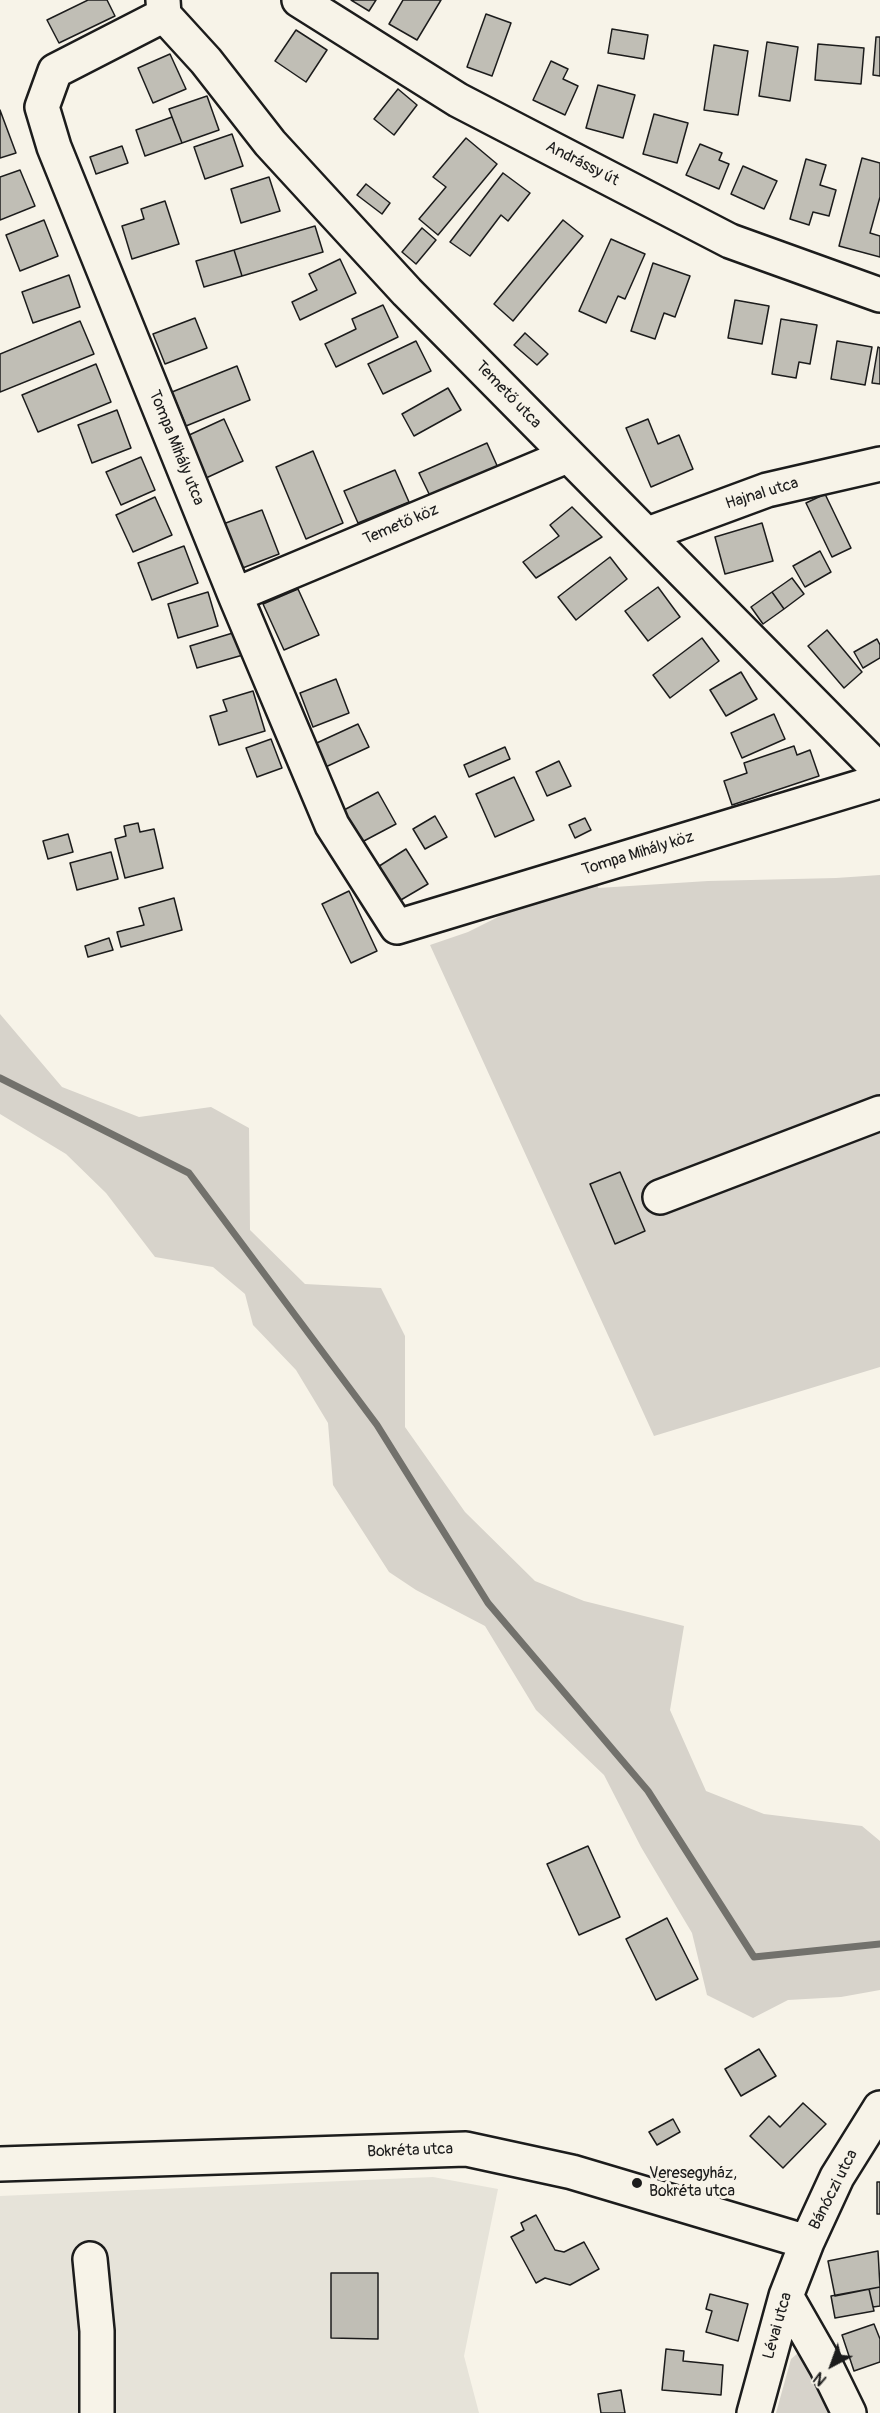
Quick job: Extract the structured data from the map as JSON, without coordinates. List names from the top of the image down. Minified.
{"streets":{"street":["Andrássy út","Temető utca","Tompa Mihály utca","Hajnal utca","Temető köz","Tompa Mihály köz","Bokréta utca","Bánóczi utca","Lévai utca"]},"crossings":[["Temető utca","Tompa Mihály utca"],["Temető utca","Hajnal utca"],["Temető utca","Temető köz"],["Tompa Mihály utca","Temető köz"],["Tompa Mihály utca","Tompa Mihály köz"],["Bokréta utca","Bánóczi utca"],["Bokréta utca","Lévai utca"],["Bánóczi utca","Lévai utca"]],"places":["Veresegyház, Bokréta utca"],"north":"bottom left"}
